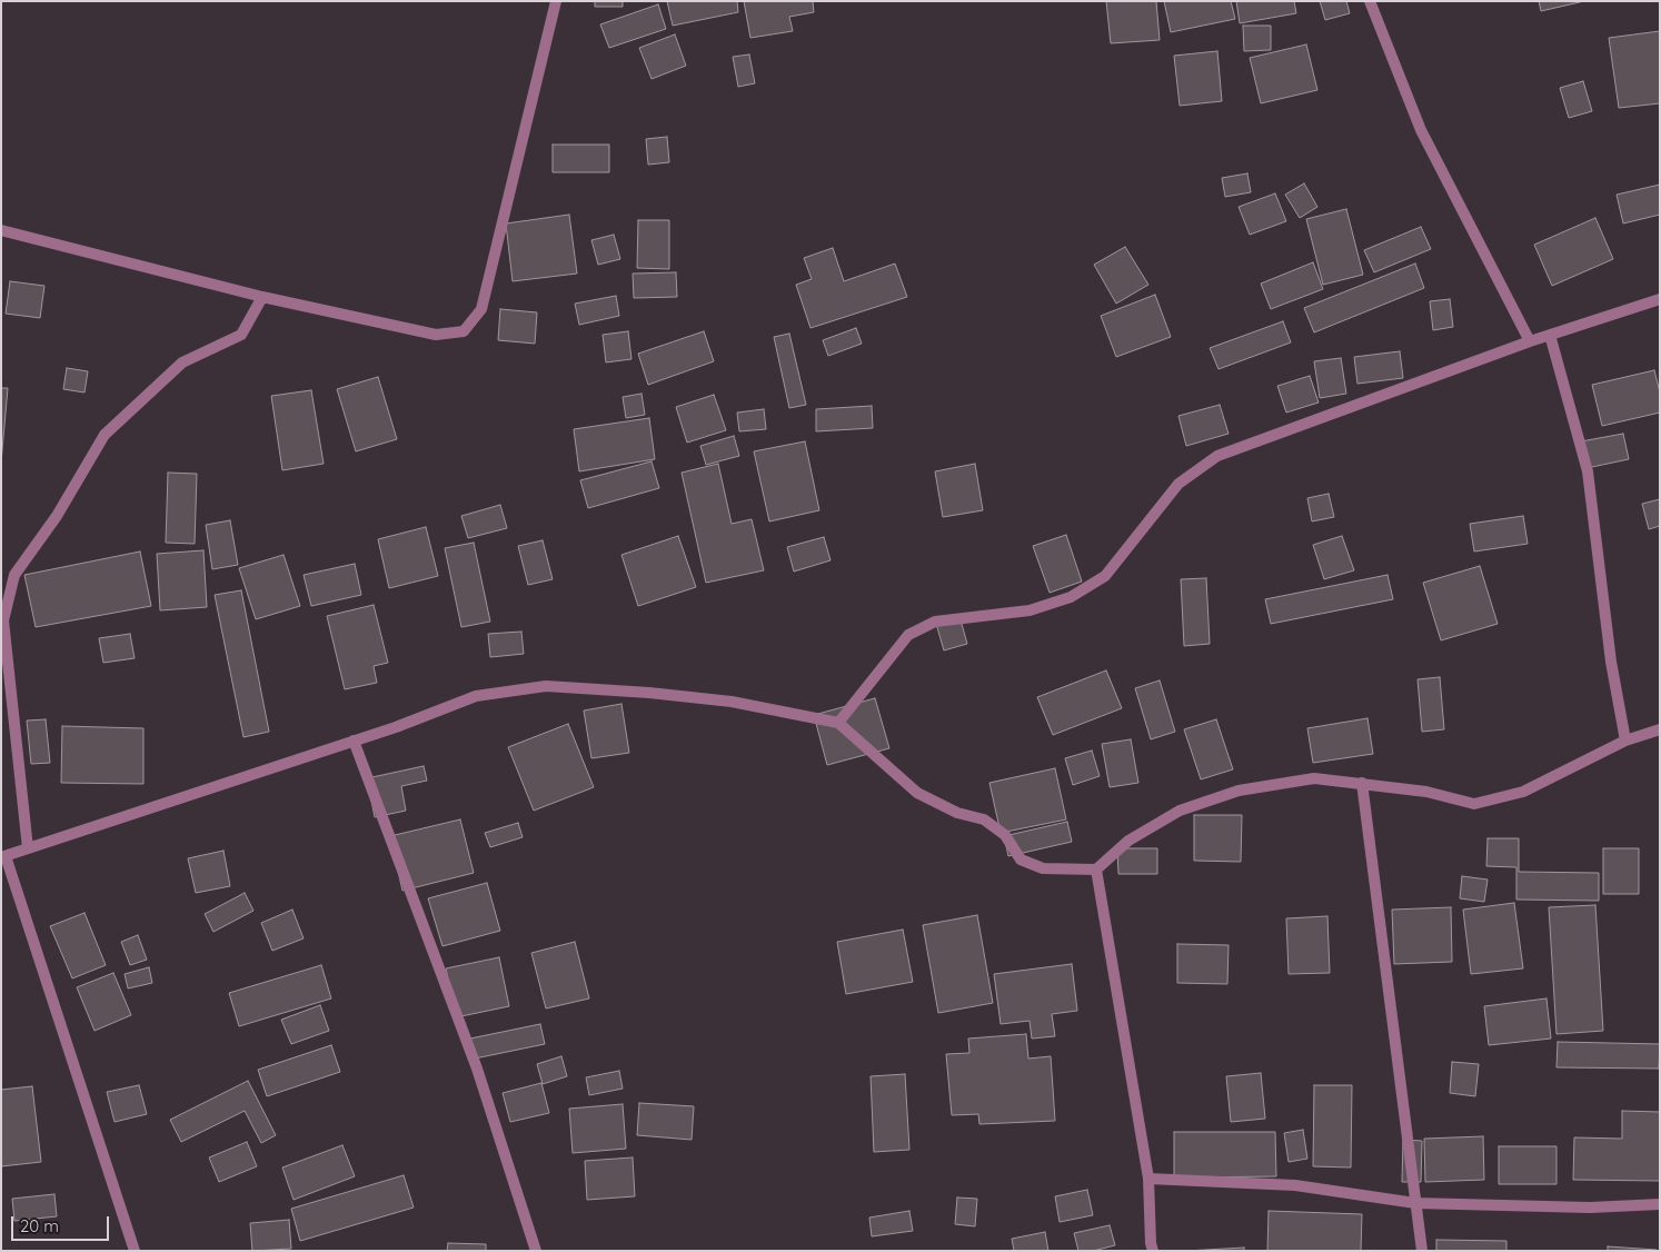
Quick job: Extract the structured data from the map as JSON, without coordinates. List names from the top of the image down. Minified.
{"scale_bar":"20 m"}
